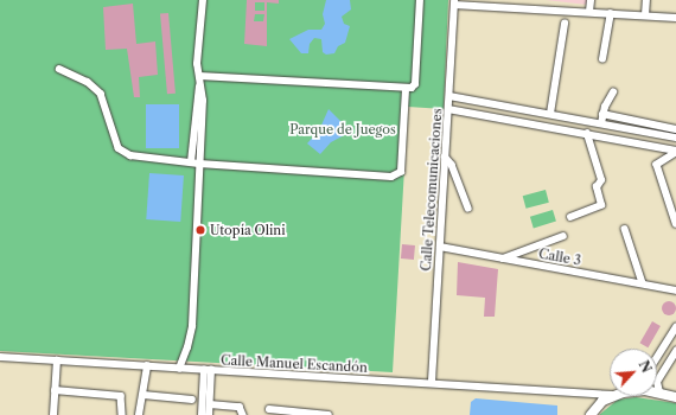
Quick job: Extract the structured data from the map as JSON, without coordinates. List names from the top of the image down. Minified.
{"streets":{"street":["Calle Telecomunicaciones","Calle 3","Calle Manuel Escandón"]},"crossings":[["Calle Telecomunicaciones","Calle 3"],["Calle Telecomunicaciones","Calle Manuel Escandón"]],"parks":["Parque de Juegos"],"places":["Utopía Olini"],"north":"top right"}
